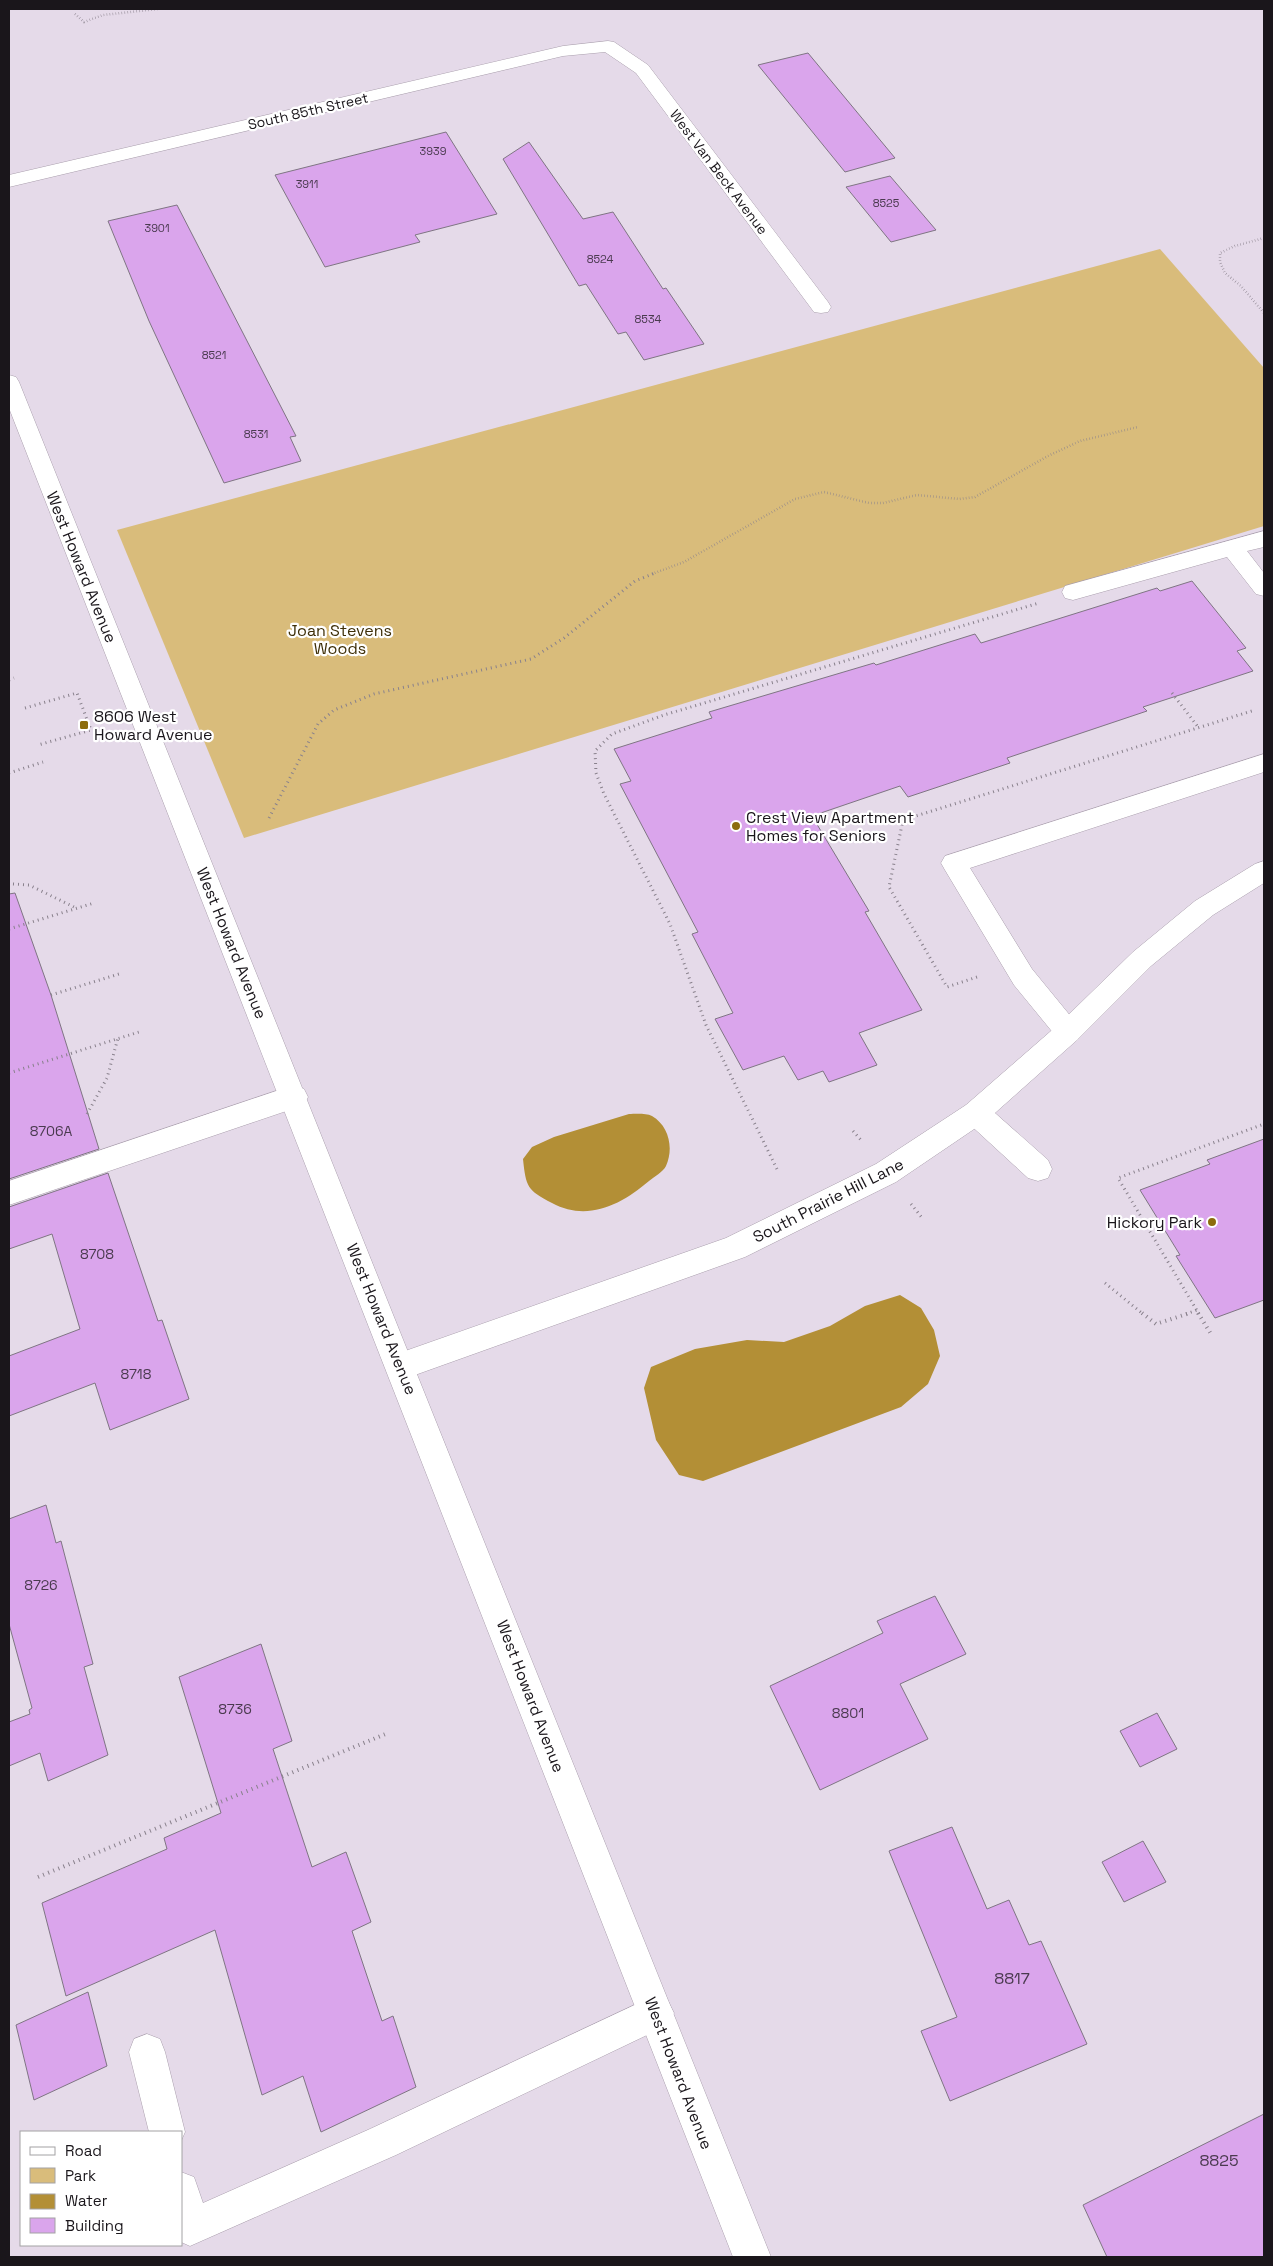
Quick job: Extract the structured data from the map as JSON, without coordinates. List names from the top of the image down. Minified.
{"streets":{"street":["South 85th Street","West Van Beck Avenue","West Howard Avenue","South Prairie Hill Lane"]},"crossings":[["South 85th Street","West Van Beck Avenue"],["West Howard Avenue","South Prairie Hill Lane"]],"parks":["Joan Stevens Woods"],"places":{"transit":["8606 West Howard Avenue"],"other":["Crest View Apartment Homes for Seniors","Hickory Park"]},"house_numbers":["3939","3911","8525","3901","8524","8534","8521","8531","8706A","8708","8718","8726","8736","8801","8817","8825"],"legend":["Road","Park","Water","Building"]}
